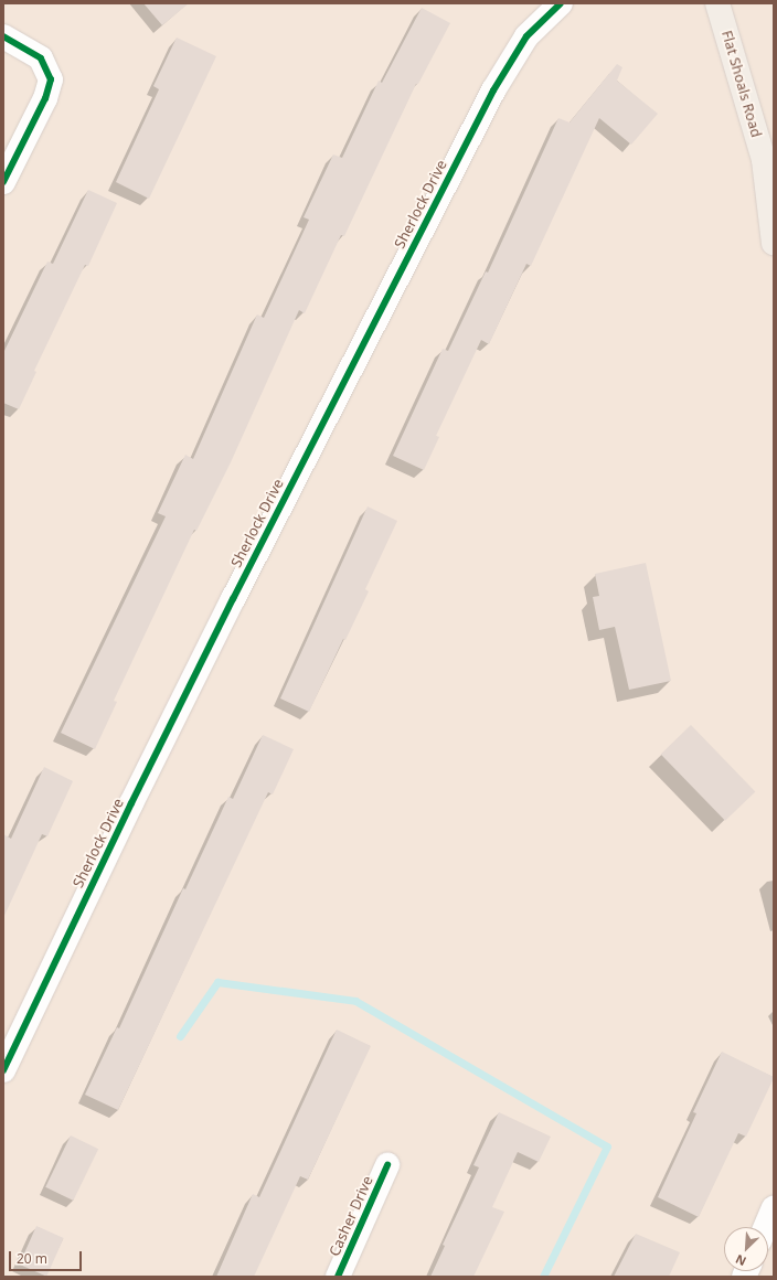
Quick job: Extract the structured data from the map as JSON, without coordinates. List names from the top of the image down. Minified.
{"streets":{"main road":["Flat Shoals Road"],"street":["Sherlock Drive","Casher Drive"]},"scale_bar":"20 m","north":"bottom left"}
